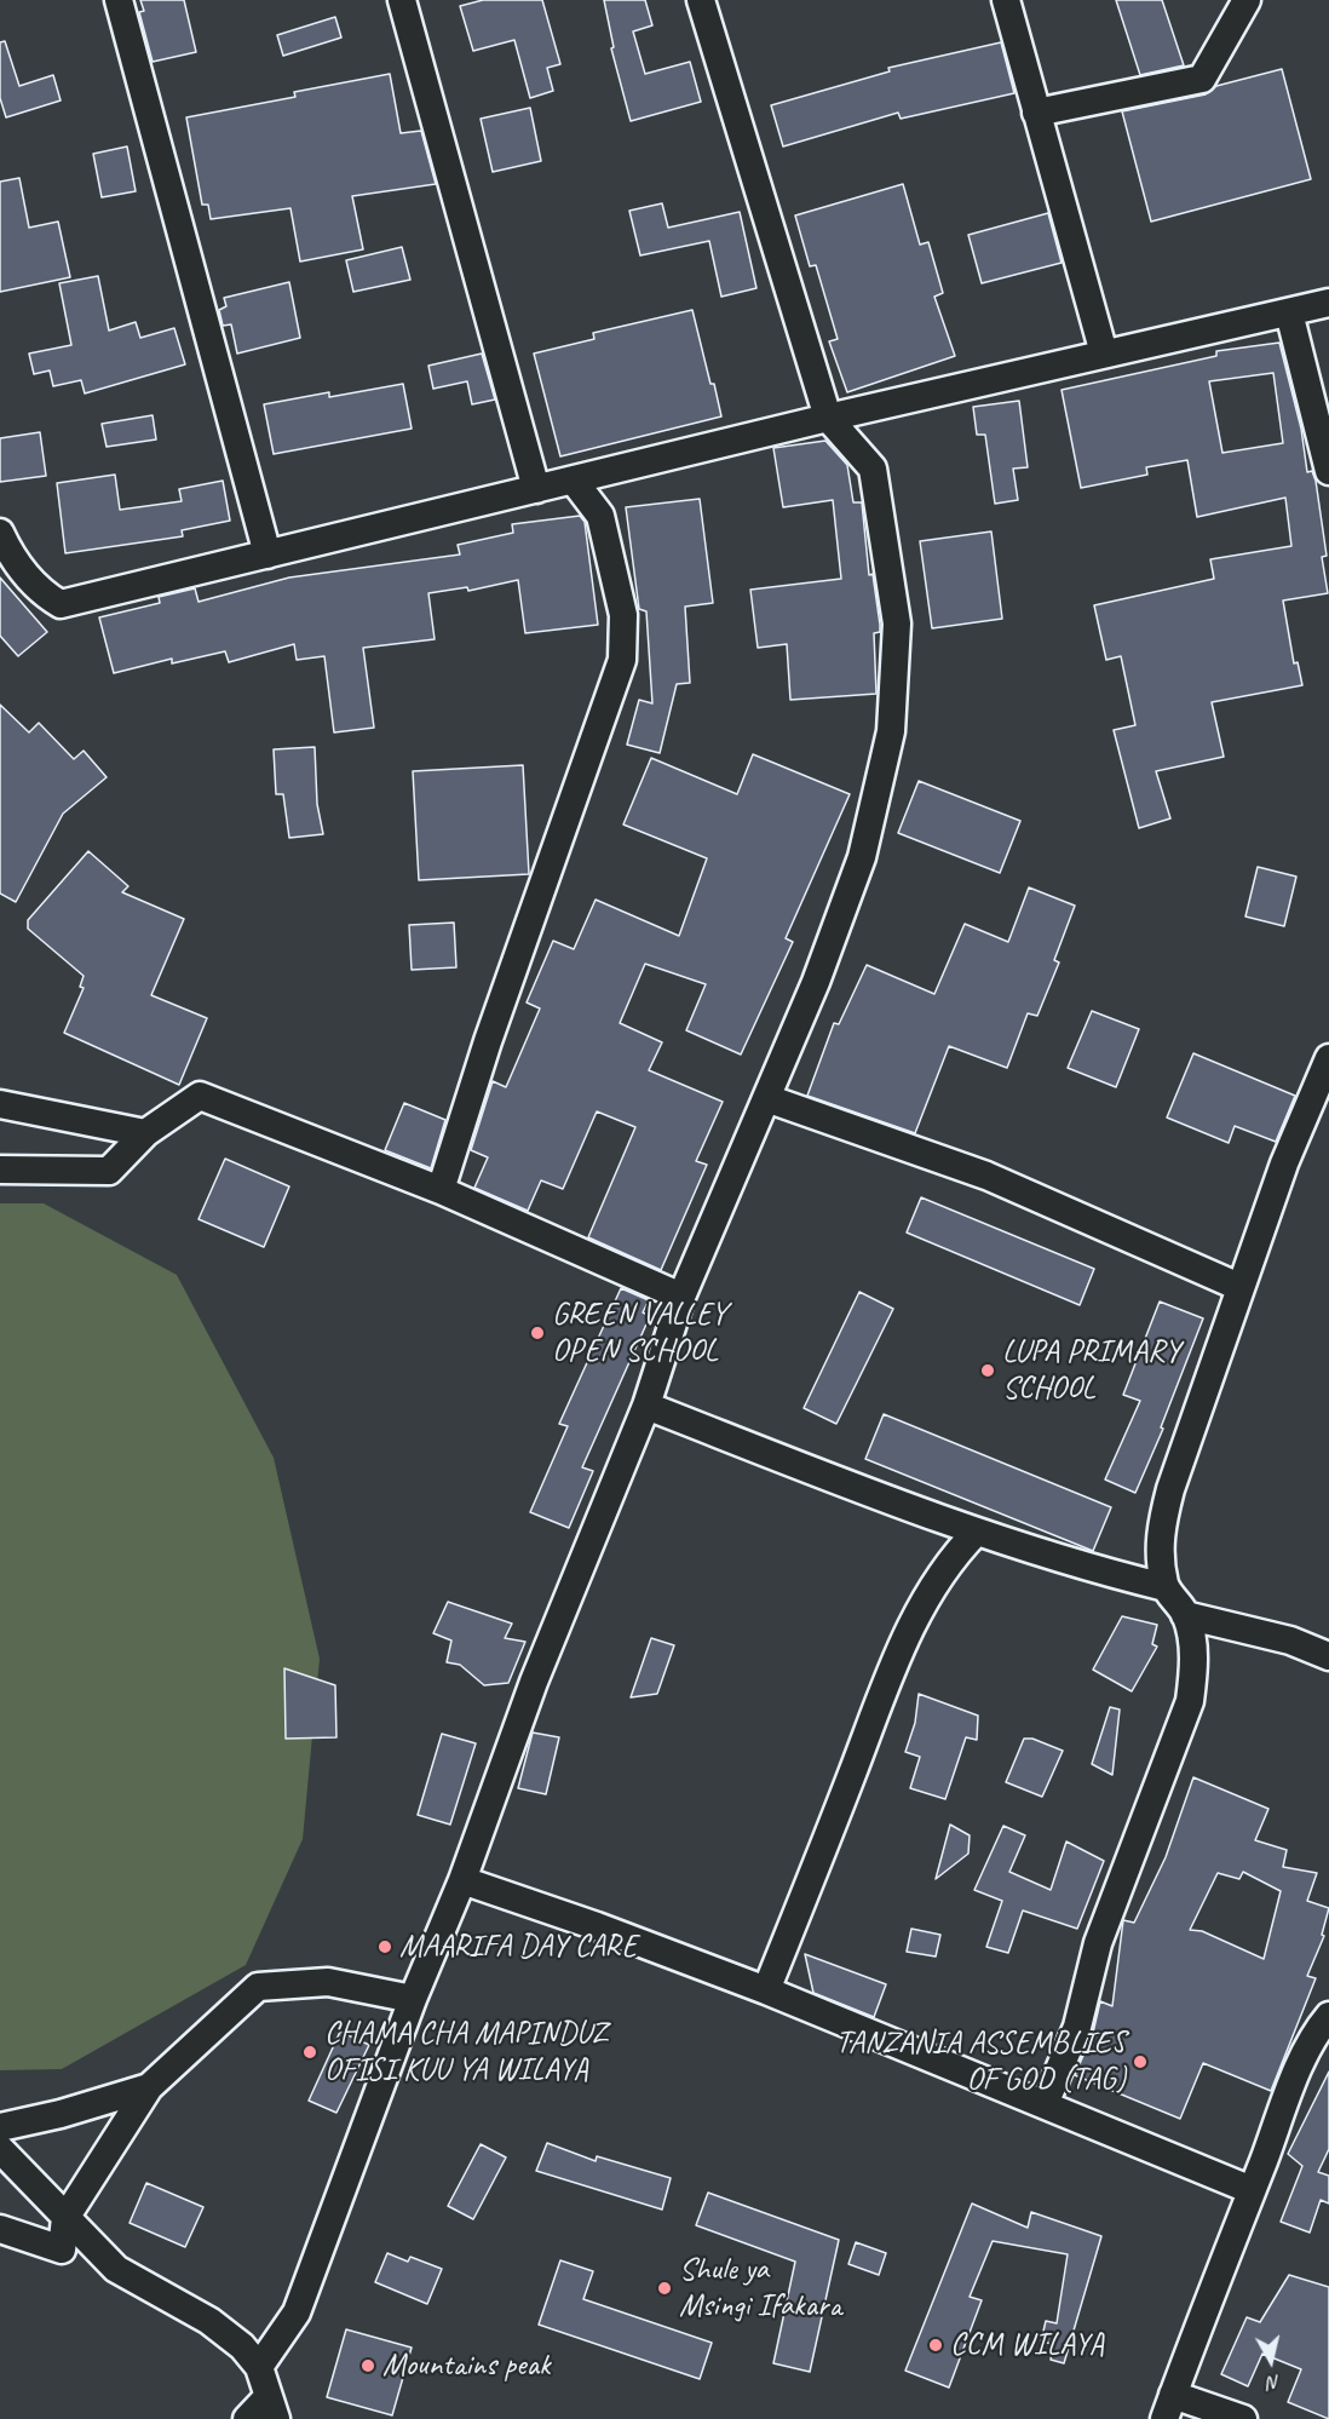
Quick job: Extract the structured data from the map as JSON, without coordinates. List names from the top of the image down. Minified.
{"places":["GREEN VALLEY OPEN SCHOOL","LUPA PRIMARY SCHOOL","MAARIFA DAY CARE","CHAMA CHA MAPINDUZ OFISI KUU YA WILAYA","TANZANIA ASSEMBLIES OF GOD (TAG)","Shule ya Msingi Ifakara","CCM WILAYA","Mountains peak"],"north":"bottom"}
